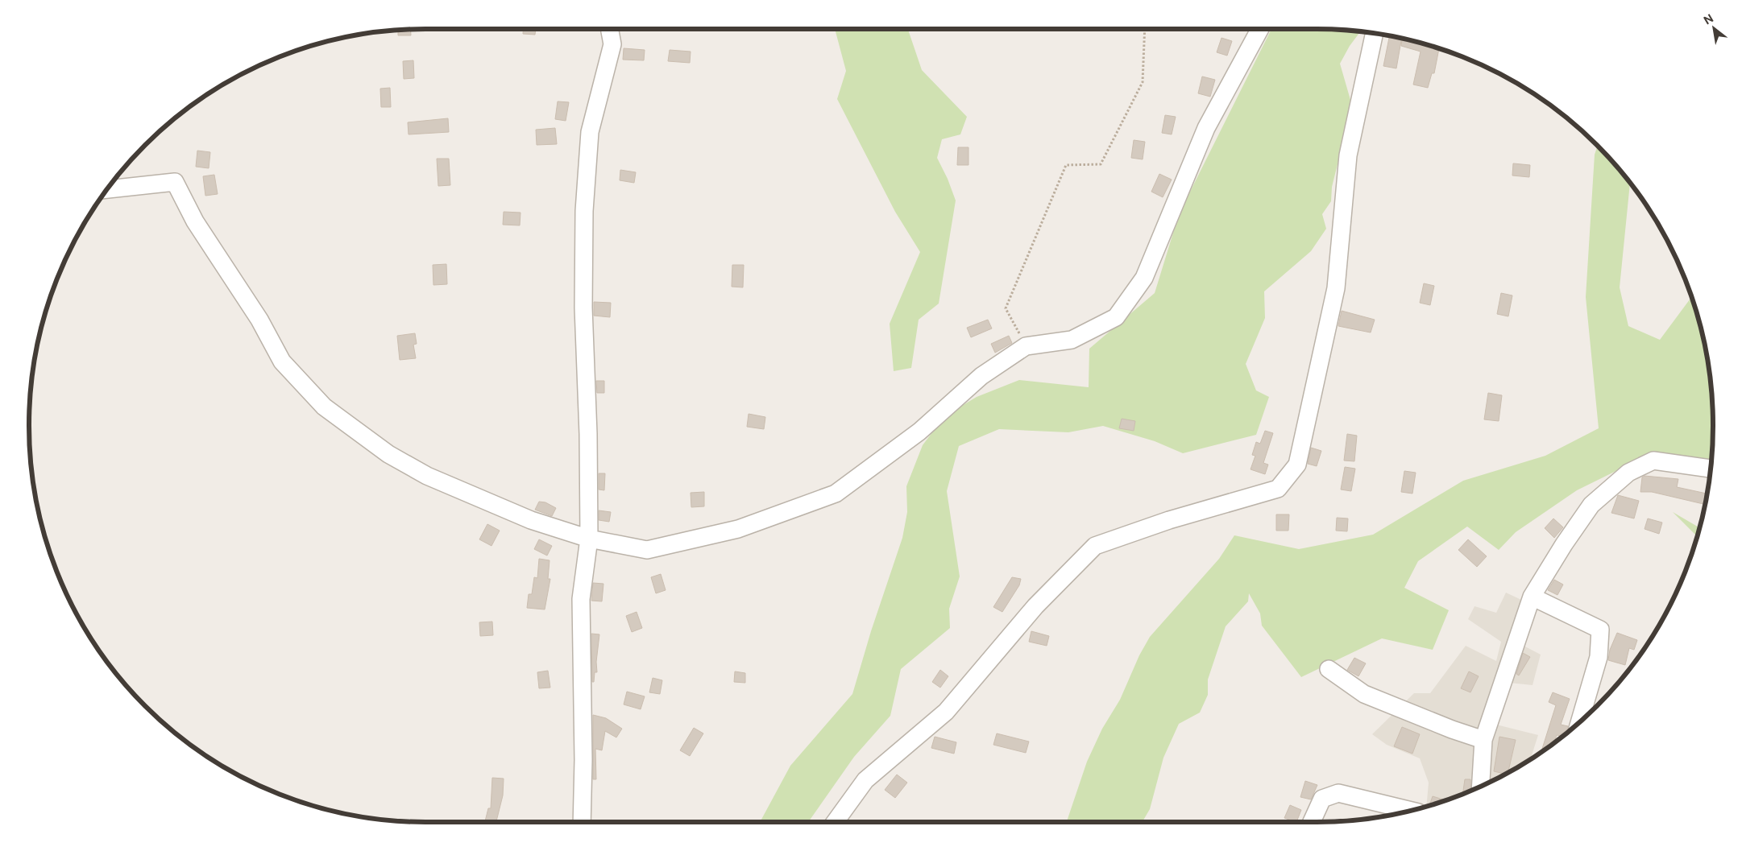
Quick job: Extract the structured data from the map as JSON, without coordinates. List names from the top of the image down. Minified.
{"north":"top left"}
